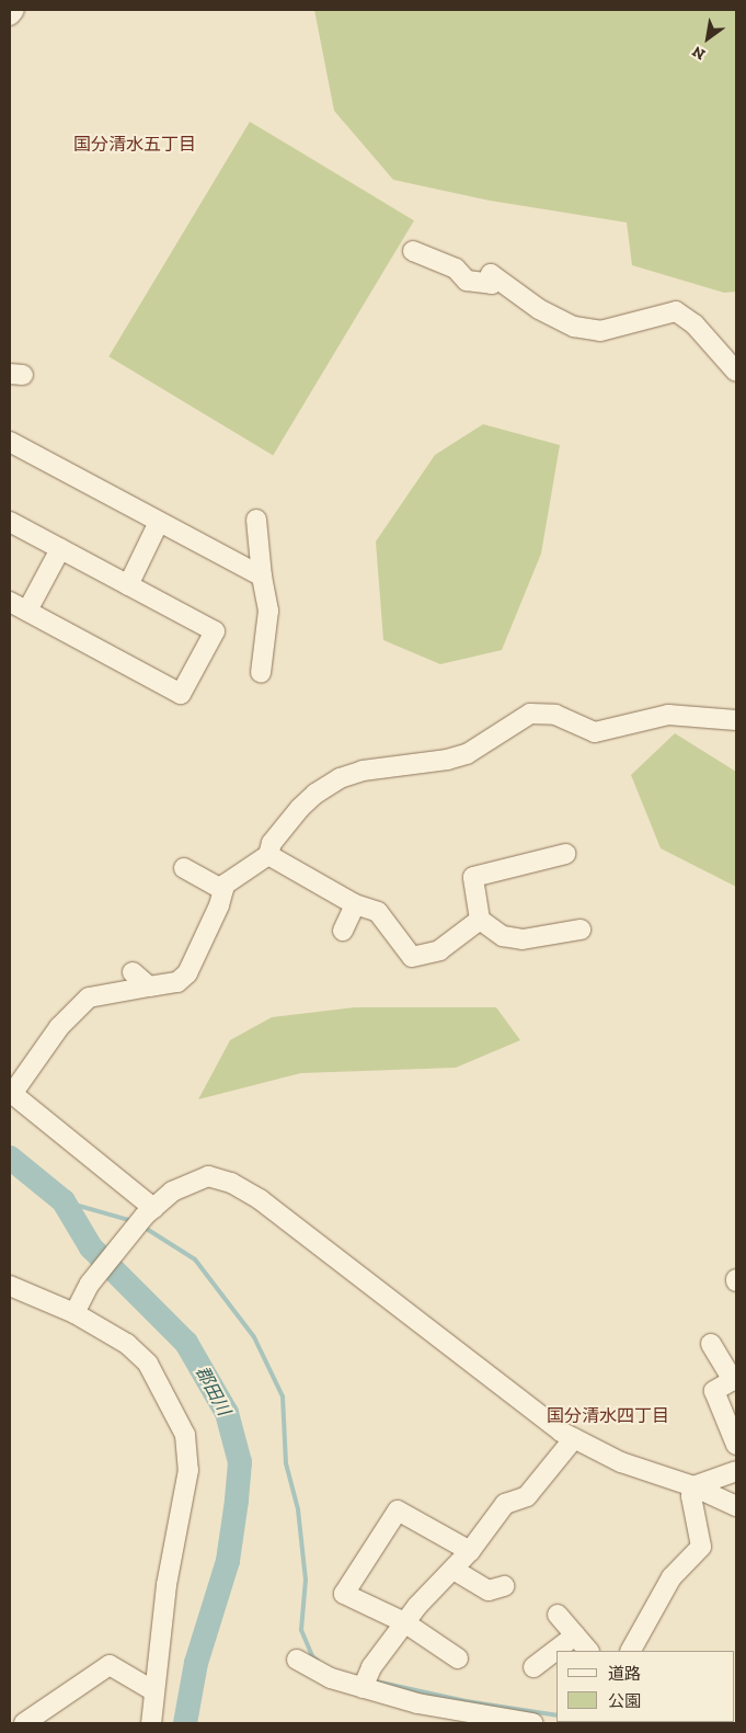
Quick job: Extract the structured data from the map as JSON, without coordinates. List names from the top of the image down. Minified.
{"districts":["国分清水五丁目","国分清水四丁目"],"water":["郡田川"],"legend":["道路","公園"],"north":"bottom left"}
